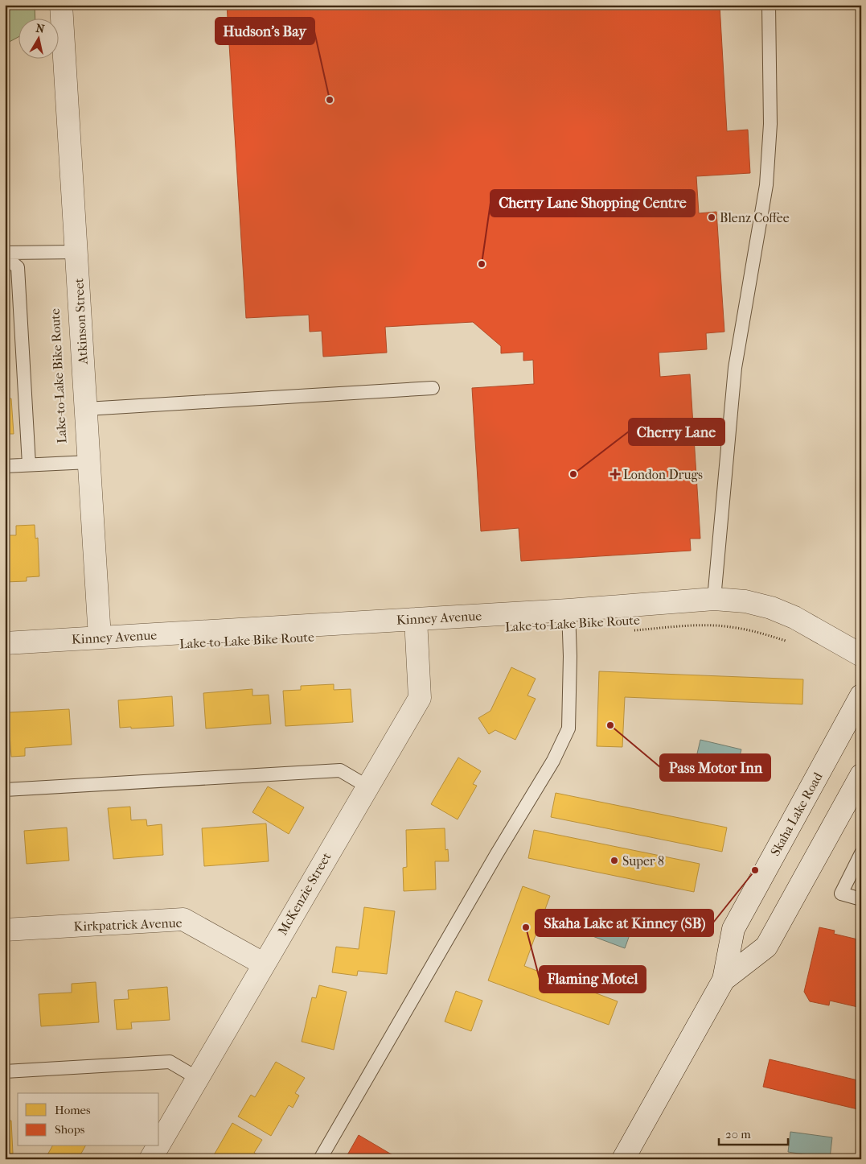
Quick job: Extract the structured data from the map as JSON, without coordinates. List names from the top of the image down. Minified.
{"streets":{"street":["Atkinson Street","Kinney Avenue","Skaha Lake Road","McKenzie Street","Kirkpatrick Avenue"],"path":["Lake-to-Lake Bike Route"]},"crossings":[["Atkinson Street","Kinney Avenue"],["Kinney Avenue","McKenzie Street"],["McKenzie Street","Kirkpatrick Avenue"]],"places":{"other":["Hudson's Bay","Blenz Coffee","Cherry Lane Shopping Centre","Cherry Lane","Pass Motor Inn","Super 8","Skaha Lake at Kinney (SB)","Flaming Motel"],"health":["London Drugs"]},"legend":["Homes","Shops"],"scale_bar":"20 m","north":"top"}
